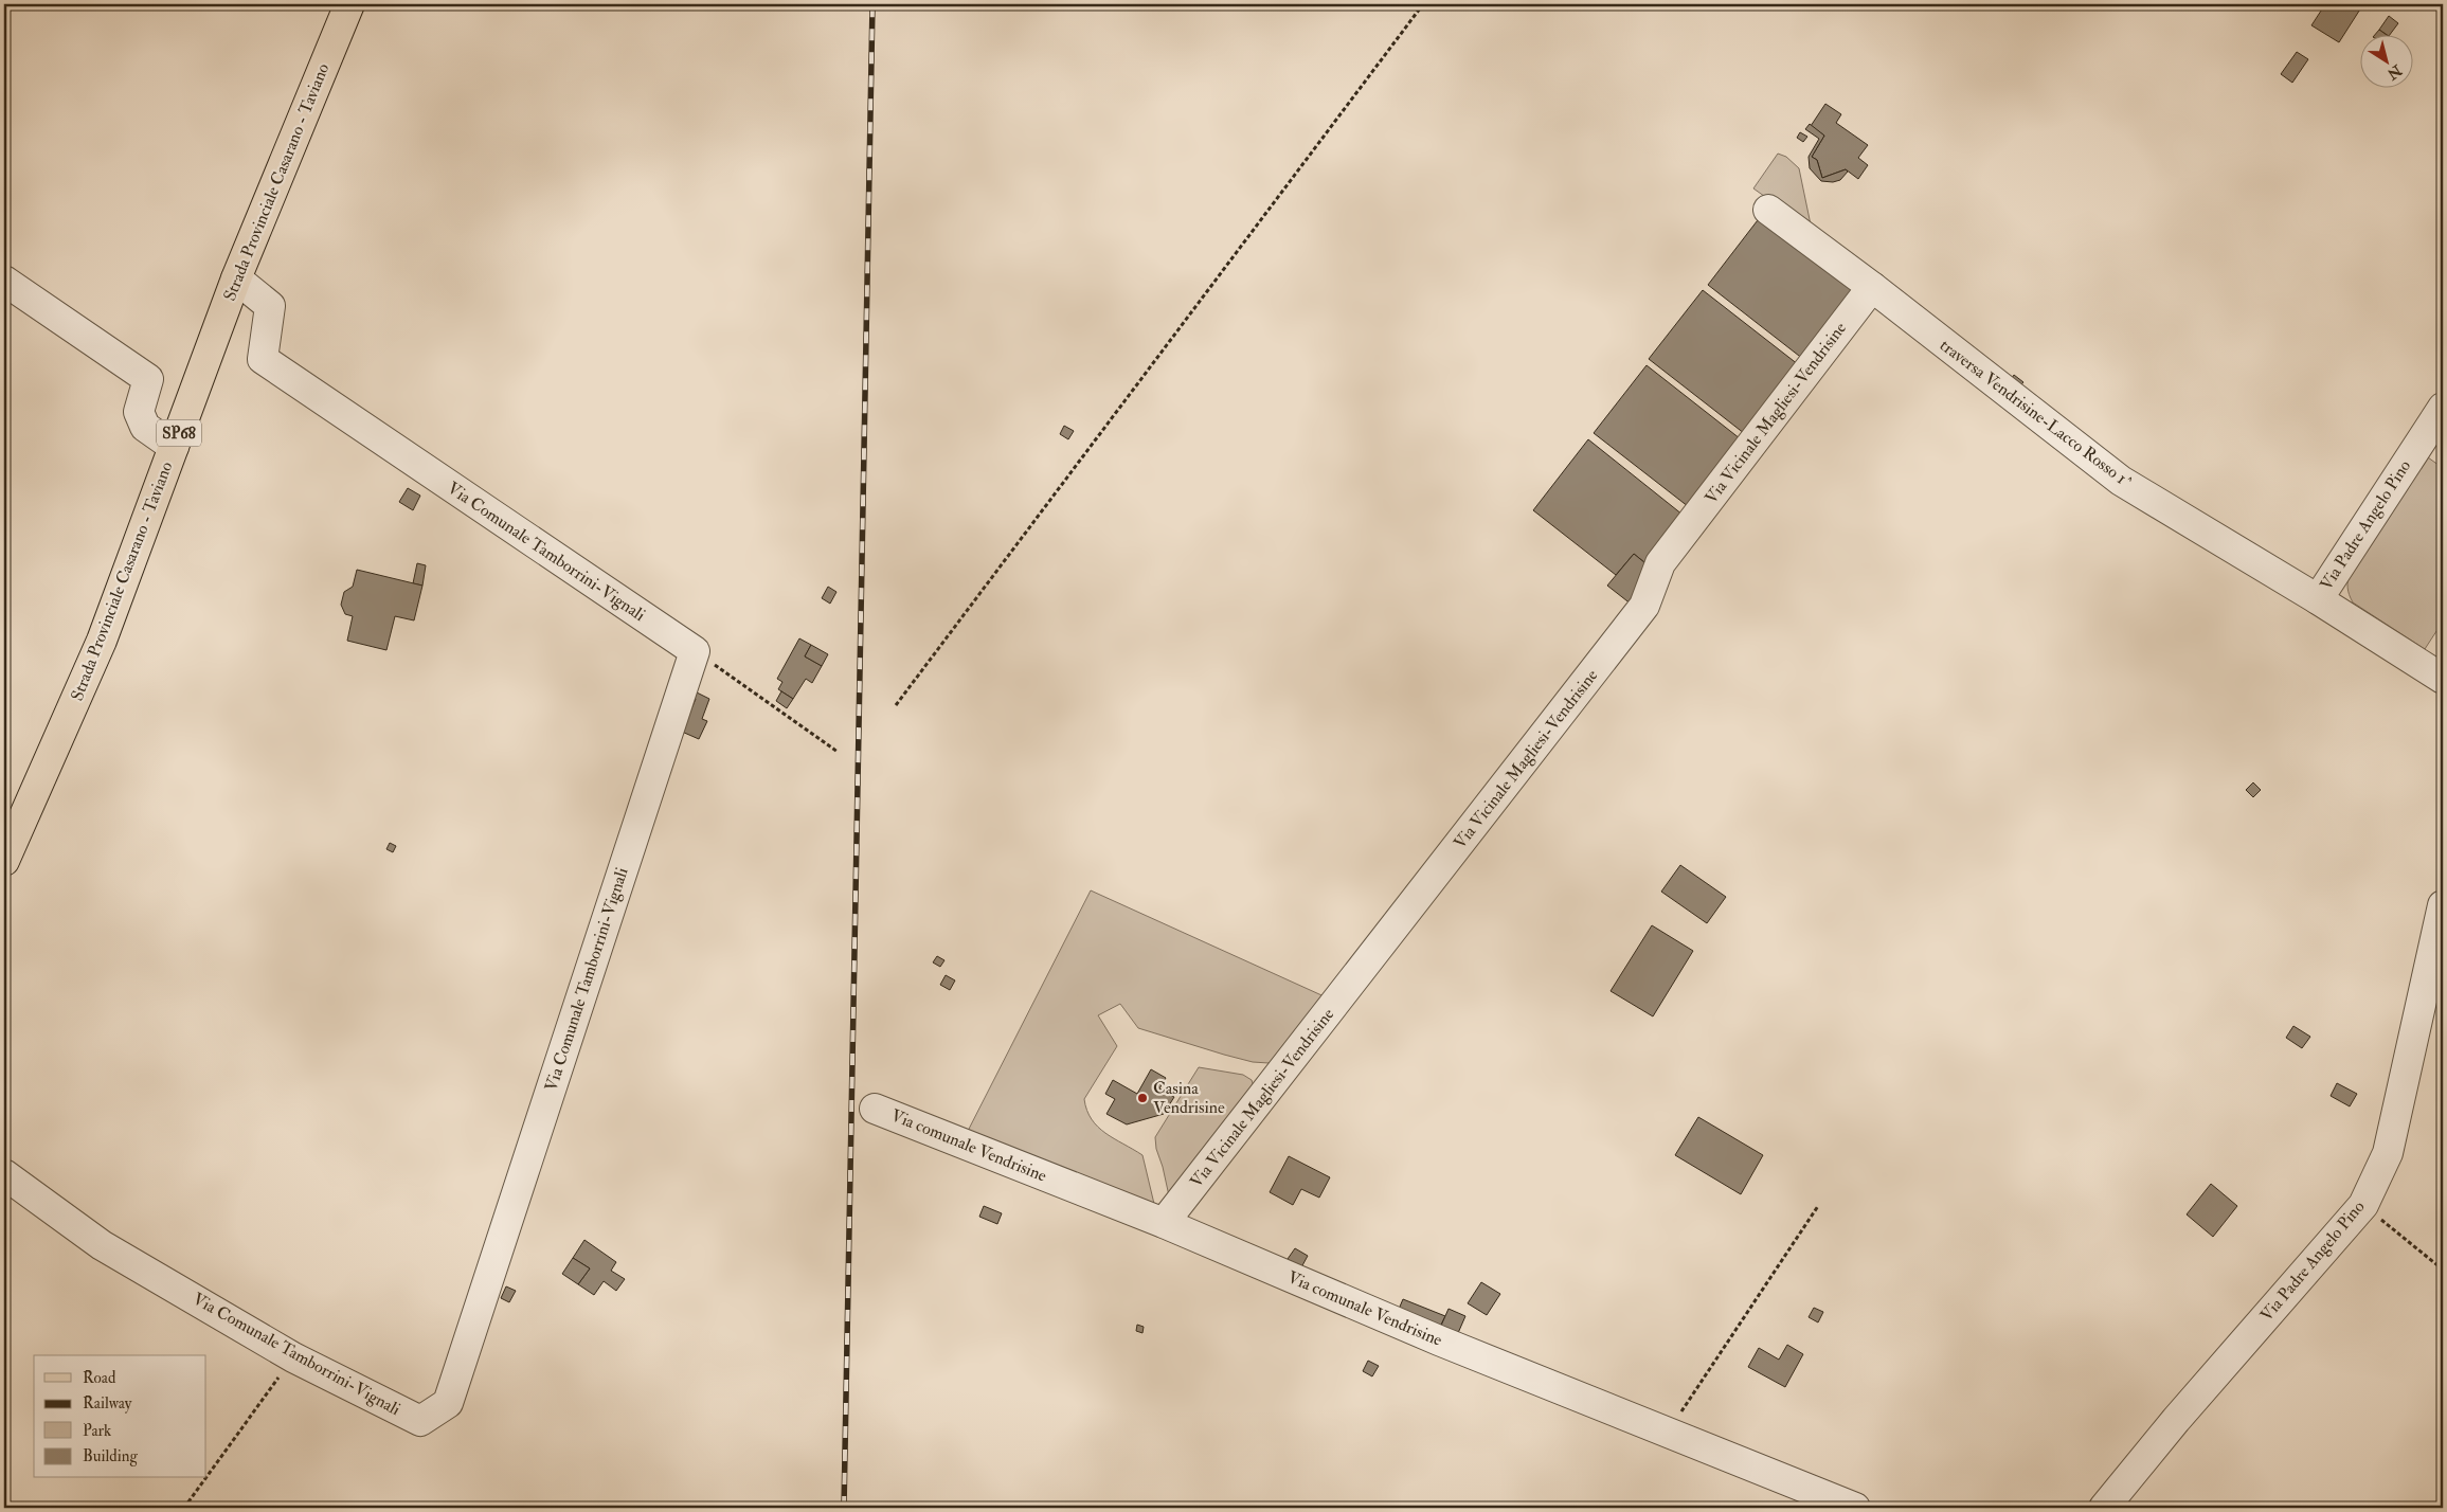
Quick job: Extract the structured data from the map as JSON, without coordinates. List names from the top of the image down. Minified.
{"streets":{"main road":["Strada Provinciale Casarano - Taviano","SP68"],"street":["Via Vicinale Magliesi-Vendrisine","traversa Vendrisine-Lacco Rosso 1^","Via Padre Angelo Pino","Via Comunale Tamborrini-Vignali","Via comunale Vendrisine"]},"crossings":[["Strada Provinciale Casarano - Taviano","Via Comunale Tamborrini-Vignali"],["Via Vicinale Magliesi-Vendrisine","traversa Vendrisine-Lacco Rosso 1^"],["Via Vicinale Magliesi-Vendrisine","Via comunale Vendrisine"],["traversa Vendrisine-Lacco Rosso 1^","Via Padre Angelo Pino"]],"places":["Casina Vendrisine"],"legend":["Road","Railway","Park","Building"],"north":"bottom right"}
